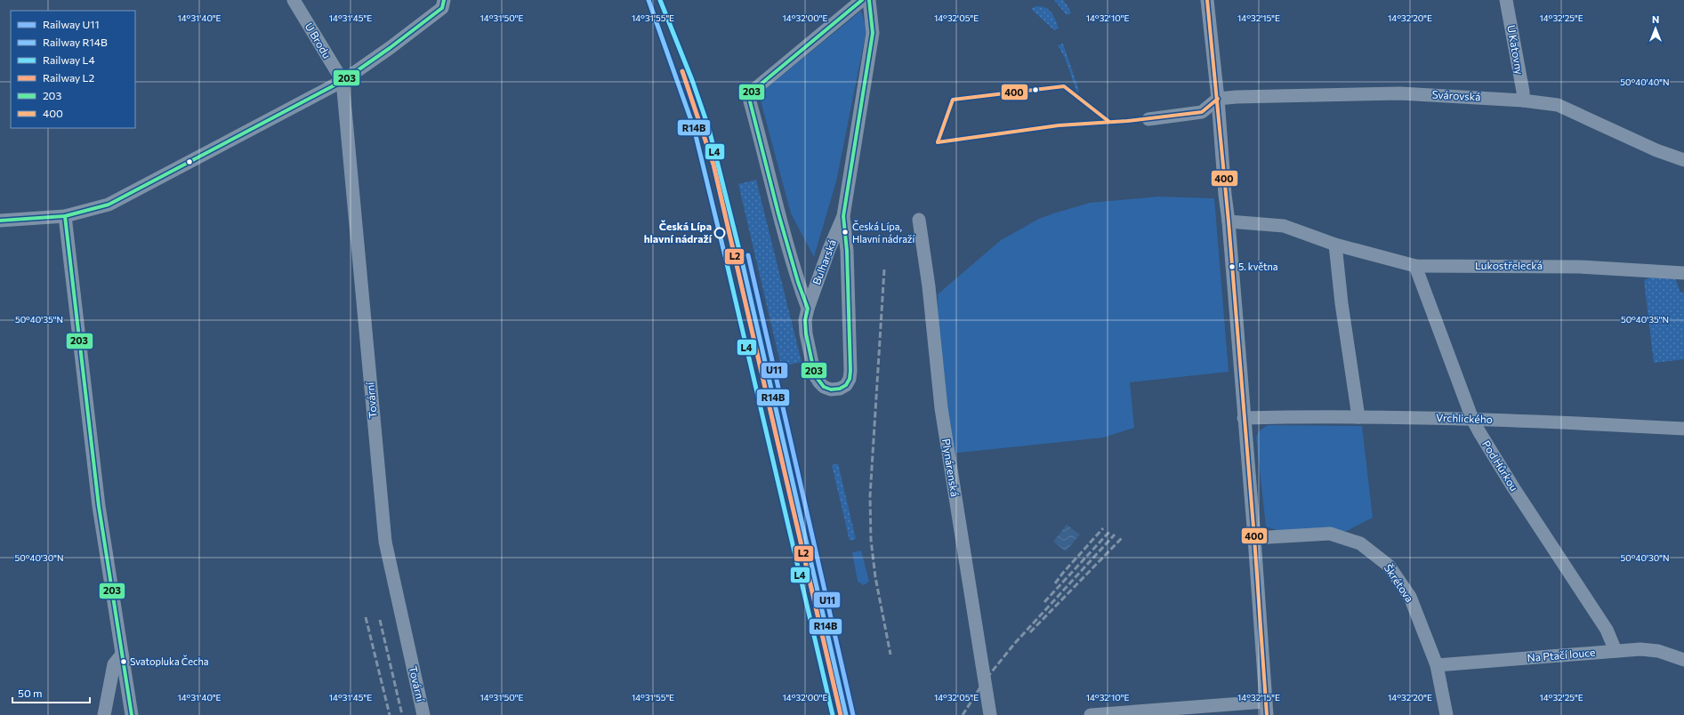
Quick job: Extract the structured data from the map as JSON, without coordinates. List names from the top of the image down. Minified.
{"streets":{"street":["U Brodu","U Katovny","Svárovská","Bulharská","Lukostřelecká","Tovární","Vrchlického","Pod Hůrkou","Plynárenská","Škrétova","Na Ptačí louce"]},"crossings":[["U Brodu","Tovární"],["U Katovny","Svárovská"],["Lukostřelecká","Pod Hůrkou"],["Vrchlického","Pod Hůrkou"],["Pod Hůrkou","Na Ptačí louce"],["Škrétova","Na Ptačí louce"]],"places":["Česká Lípa, Hlavní nádraží","Česká Lípa hlavní nádraží","5. května","Svatopluka Čecha"],"lines":["rail line R14B","rail line L4","transit line 203","transit line 400","rail line L2","rail line U11"],"legend":["Railway U11","Railway R14B","Railway L4","Railway L2","203","400"],"scale_bar":"50 m","north":"top","coordinates":["14°31'40\"E","14°31'45\"E","14°31'50\"E","14°31'55\"E","14°32'00\"E","14°32'05\"E","14°32'10\"E","14°32'15\"E","14°32'20\"E","14°32'25\"E","50°40'40\"N","50°40'35\"N","50°40'30\"N"]}
